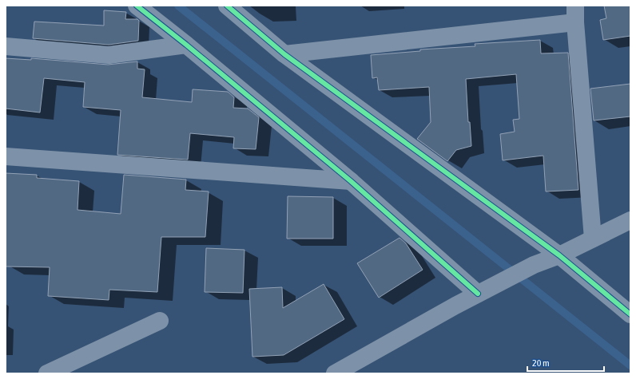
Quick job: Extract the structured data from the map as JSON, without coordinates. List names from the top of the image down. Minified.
{"scale_bar":"20 m"}
